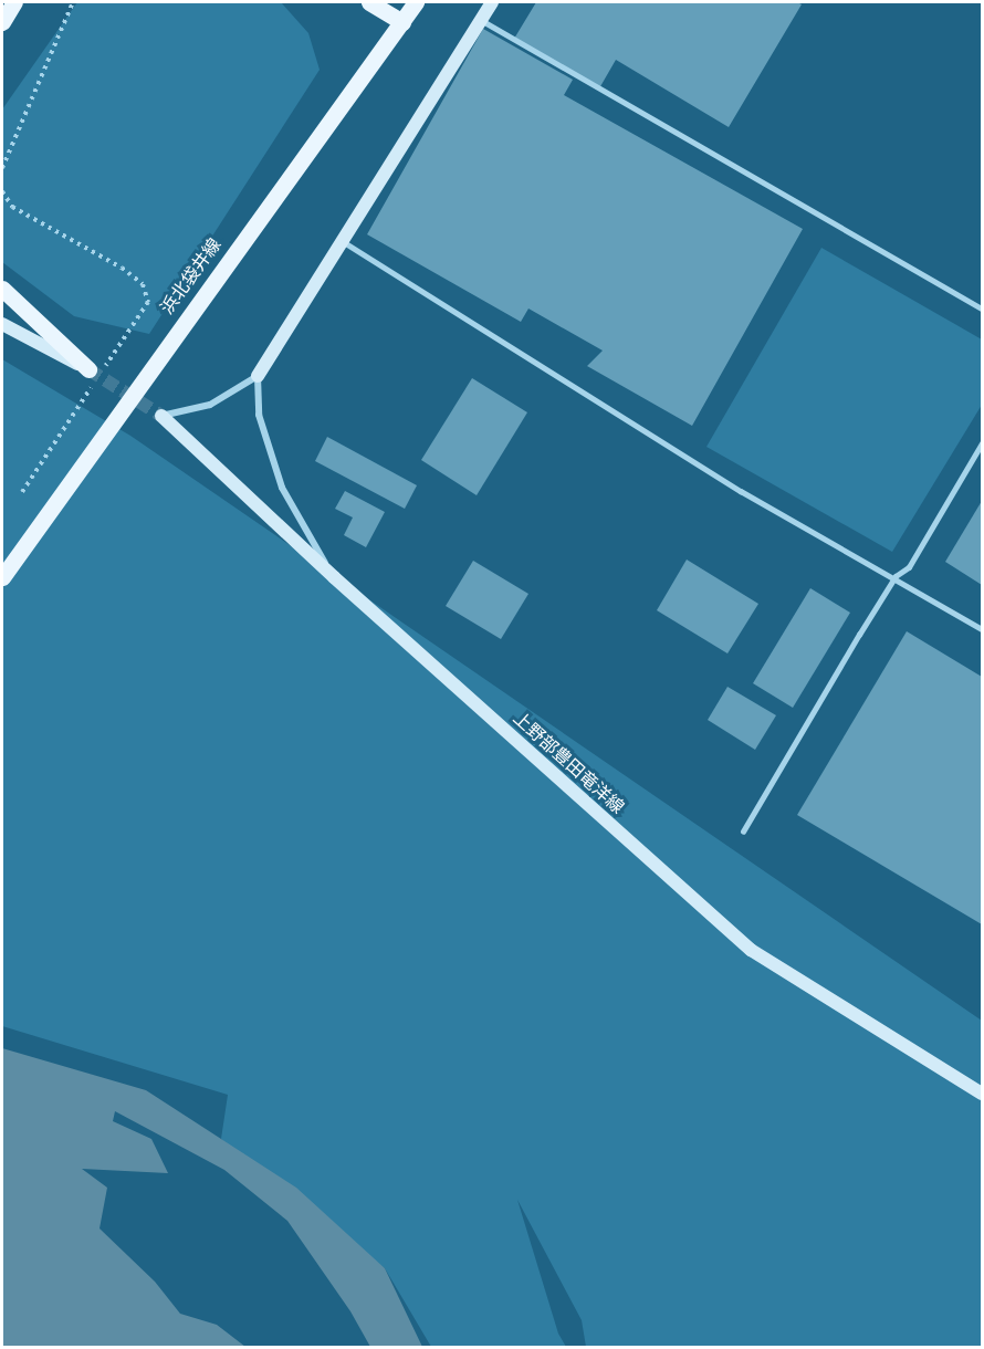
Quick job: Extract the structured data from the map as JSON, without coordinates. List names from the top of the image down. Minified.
{"streets":{"main road":["浜北袋井線","上野部豊田竜洋線"]}}
